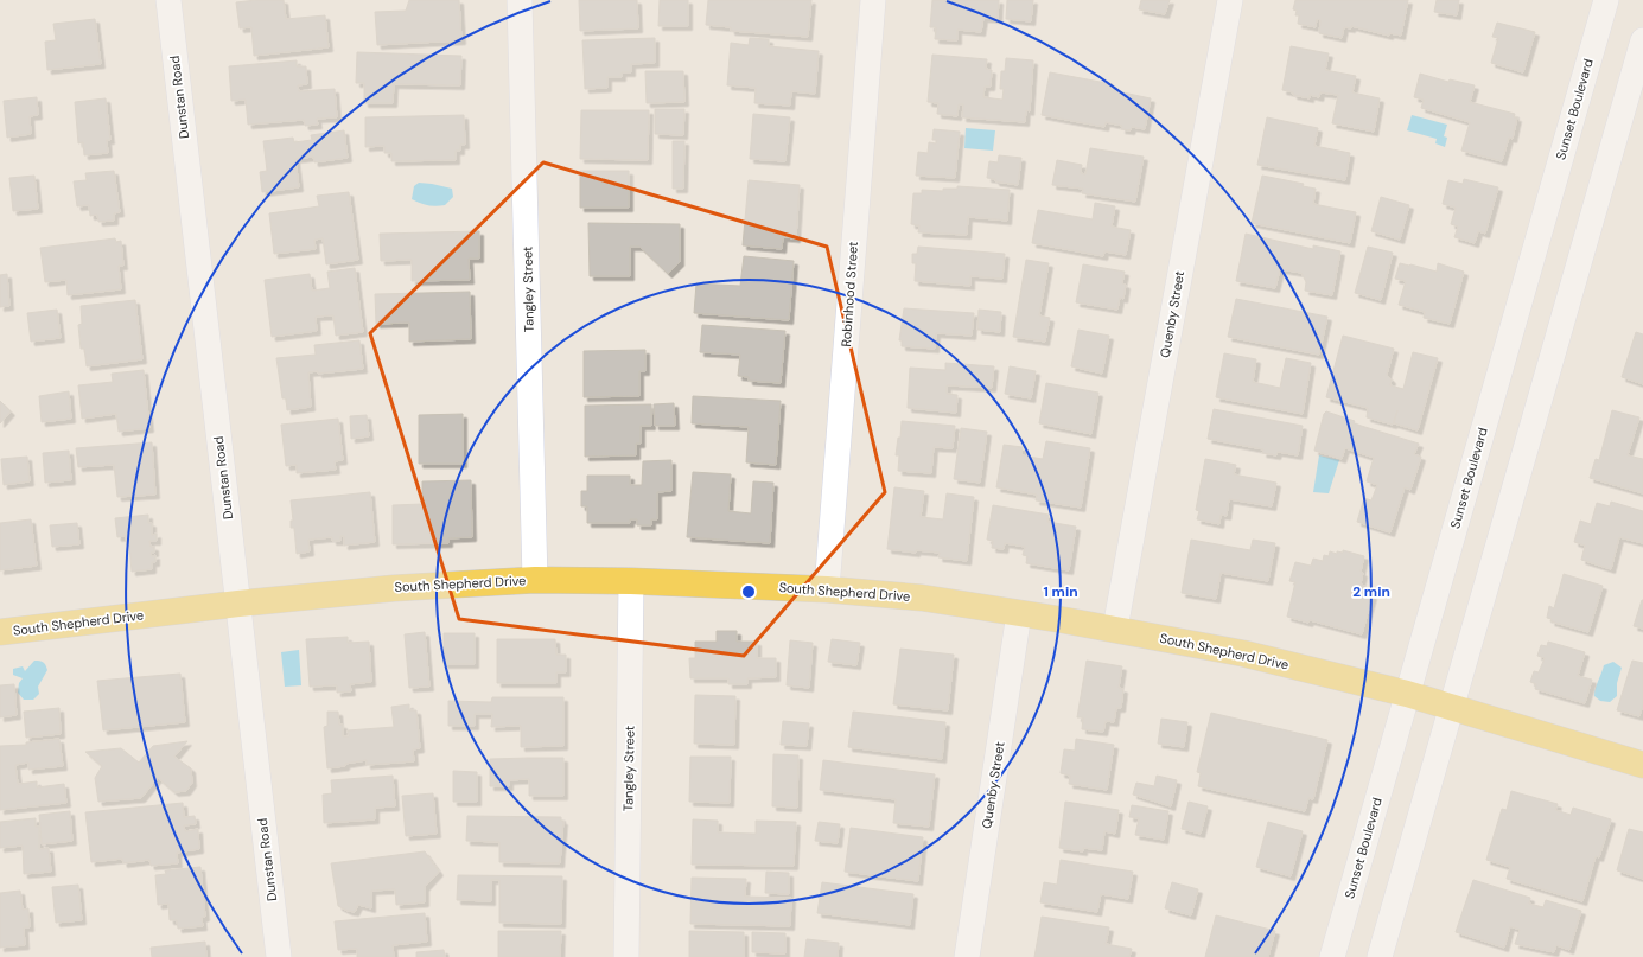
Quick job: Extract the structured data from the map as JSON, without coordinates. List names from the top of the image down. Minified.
{"streets":{"main road":["South Shepherd Drive"],"street":["Dunstan Road","Sunset Boulevard","Tangley Street","Robinhood Street","Quenby Street"]},"crossings":[["Dunstan Road","South Shepherd Drive"],["Sunset Boulevard","South Shepherd Drive"],["Tangley Street","South Shepherd Drive"],["Robinhood Street","South Shepherd Drive"],["Quenby Street","South Shepherd Drive"]],"rings":["1 min","2 min"]}
